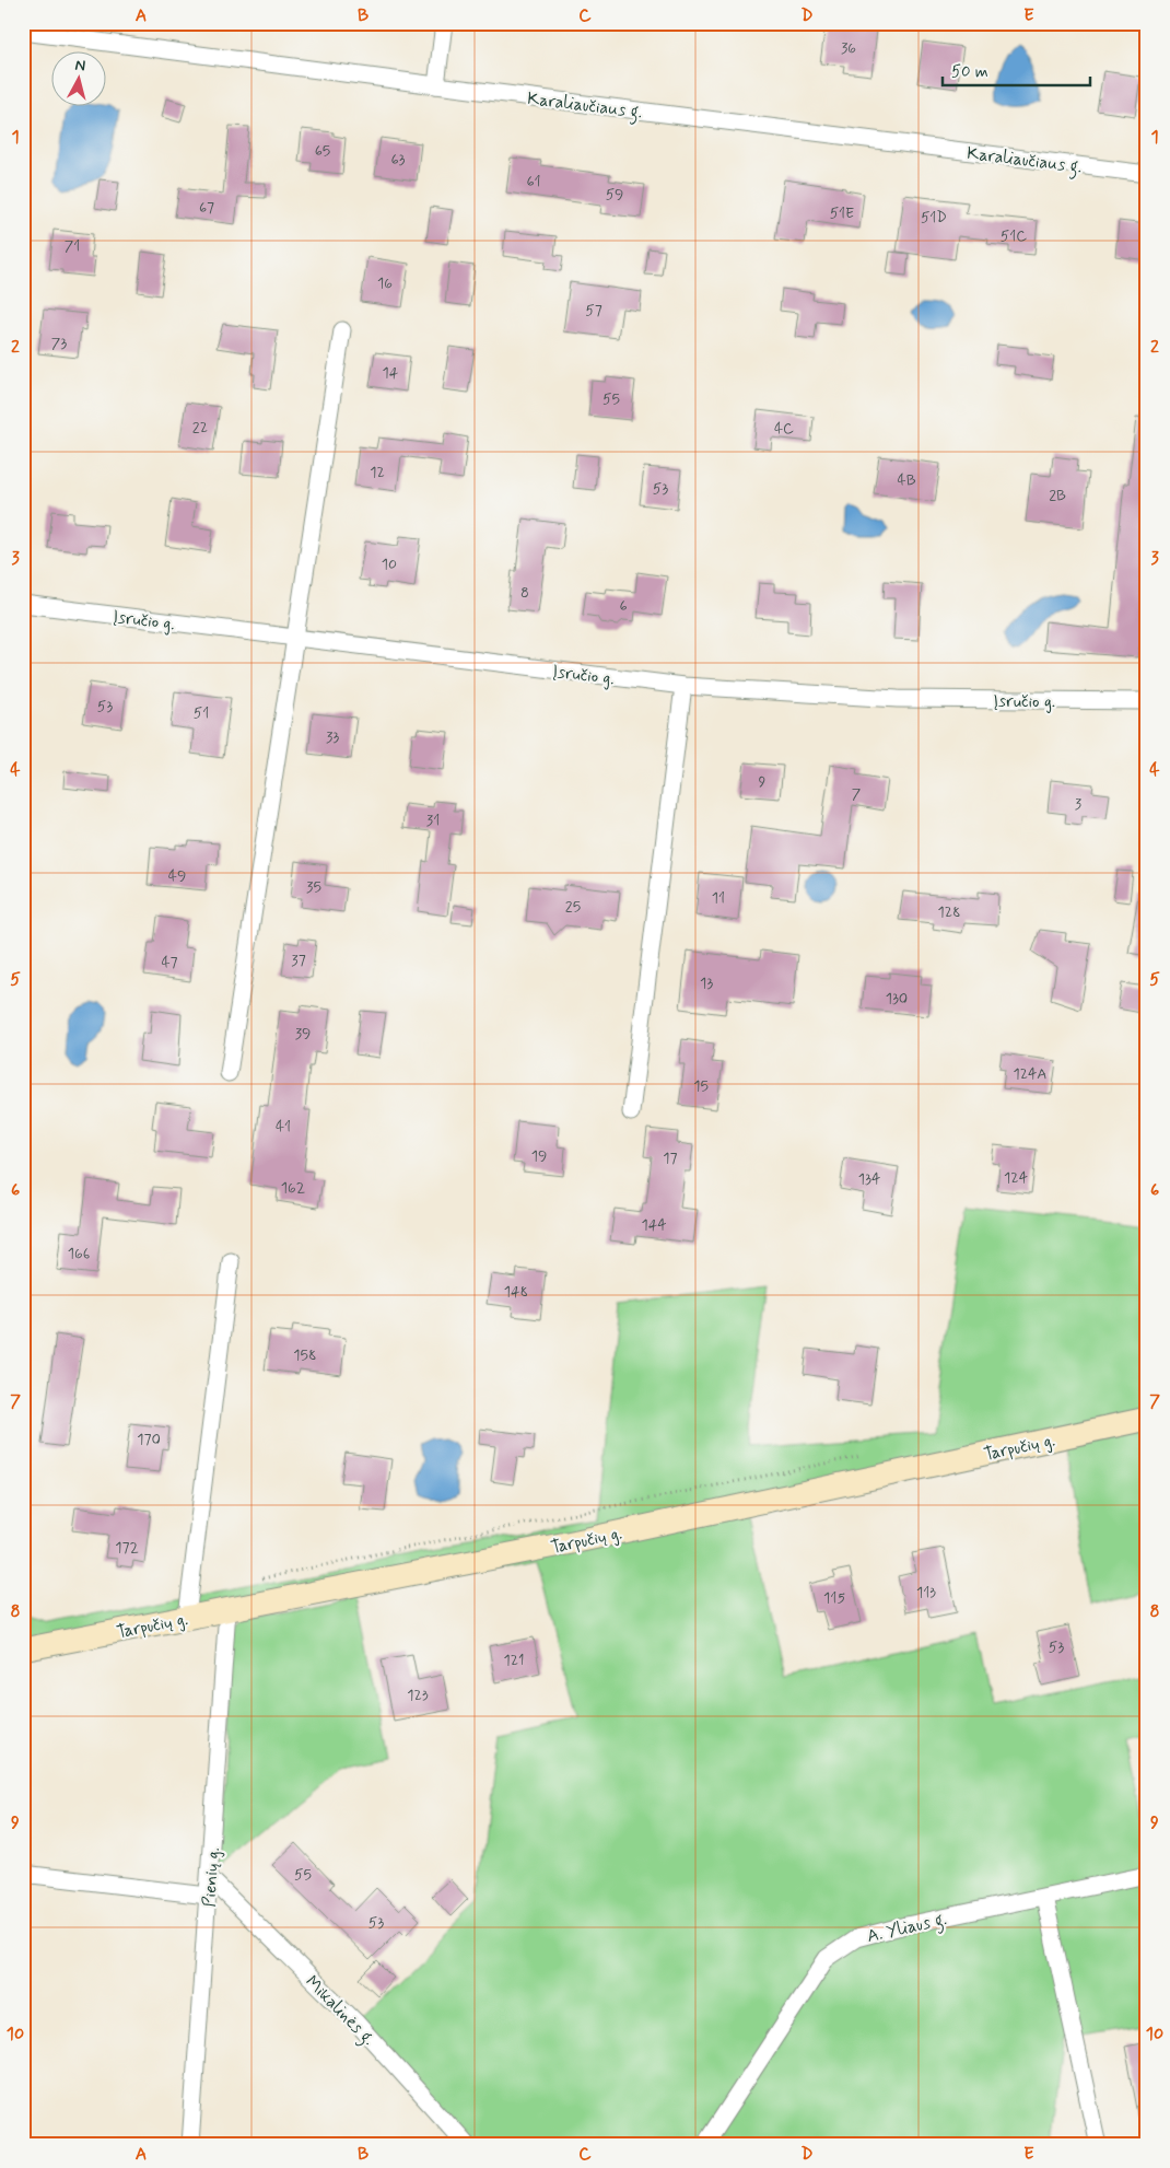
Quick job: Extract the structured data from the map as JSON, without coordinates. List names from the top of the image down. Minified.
{"streets":{"main road":["Tarpučių g."],"street":["Karaliaučiaus g.","Įsručio g.","Pienių g.","A. Yliaus g.","Mikalinės g."]},"crossings":[["Tarpučių g.","Pienių g."],["Pienių g.","Mikalinės g."]],"house_numbers":["36","65","63","61","59","67","51E","51D","51C","71","16","57","73","14","55","22","4C","12","4B","53","2B","10","8","6","53","51","33","9","7","3","31","49","35","11","25","128","37","47","13","130","39","124A","15","41","19","17","124","134","162","144","166","148","158","170","172","113","115","53","121","123","55","53"],"scale_bar":"50 m","north":"top","grid":{"columns":["A","B","C","D","E"],"rows":["1","2","3","4","5","6","7","8","9","10"]}}
